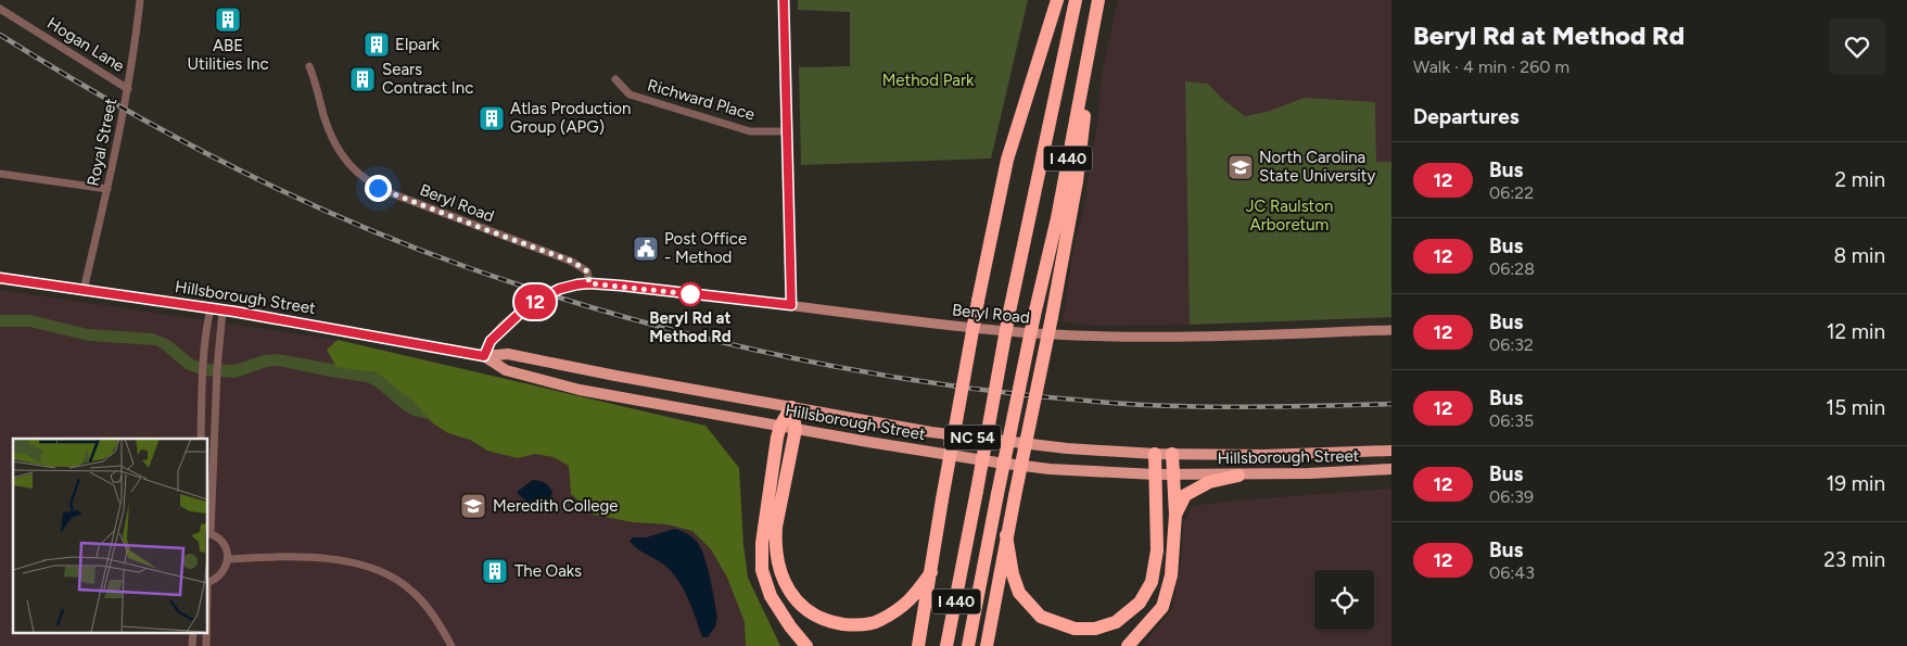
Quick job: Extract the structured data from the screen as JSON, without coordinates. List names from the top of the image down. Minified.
{"streets":{"highway":["I 440"],"main road":["Hillsborough Street","NC 54"],"street":["Hogan Lane","Richward Place","Royal Street","Beryl Road"]},"crossings":[["Hogan Lane","Royal Street"],["Royal Street","Hillsborough Street"],["Beryl Road","Hillsborough Street"]],"parks":["Method Park","JC Raulston Arboretum"],"places":{"building":["ABE Utilities Inc","Elpark","Sears Contract Inc","Atlas Production Group (APG)","The Oaks"],"school or university":["North Carolina State University","Meredith College"],"public building":["Post Office - Method"],"other":["Beryl Rd at Method Rd"]},"lines":["bus line 12"],"page":{"on_map":"12","heading":[["Beryl Rd at Method Rd","Walk · 4 min · 260 m"],"Departures"],"list":[{"mark":"12","name":"Bus","note":"06:22","value":"2 min"},{"mark":"12","name":"Bus","note":"06:28","value":"8 min"},{"mark":"12","name":"Bus","note":"06:32","value":"12 min"},{"mark":"12","name":"Bus","note":"06:35","value":"15 min"},{"mark":"12","name":"Bus","note":"06:39","value":"19 min"},{"mark":"12","name":"Bus","note":"06:43","value":"23 min"}]}}
